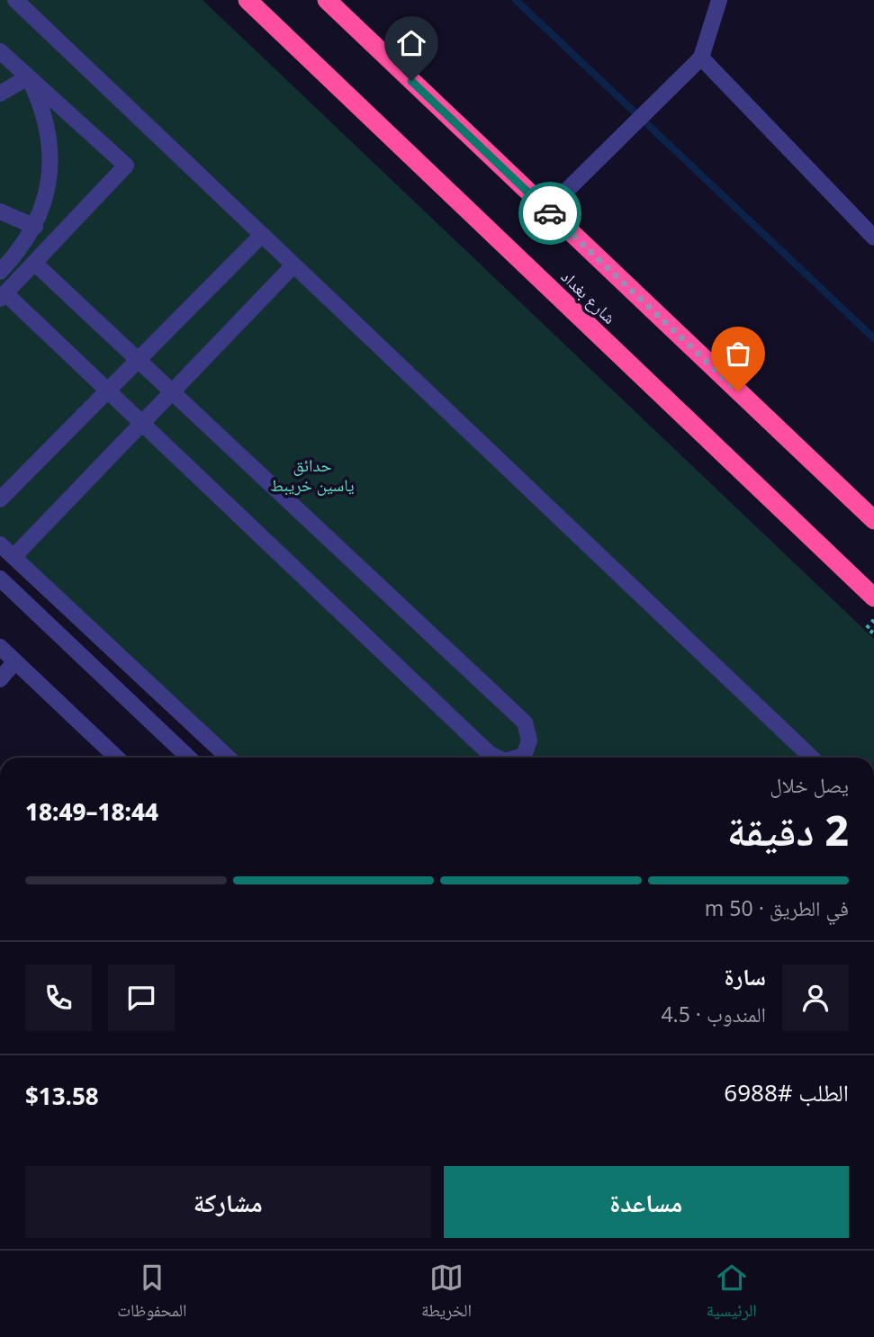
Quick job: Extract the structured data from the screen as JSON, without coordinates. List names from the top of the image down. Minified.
{"streets":{"highway":["شارع بغداد"]},"parks":["حدائق ياسين خريبط"],"page":{"heading":["2 دقيقة","يصل خلال","18:44–18:49"],"panel":["سارة","المندوب · 4.5","الطلب #6988","$13.58"],"bar":"في الطريق · 50 m","buttons":["مساعدة","مشاركة"],"tabs":["الرئيسية","الخريطة","المحفوظات"]}}
